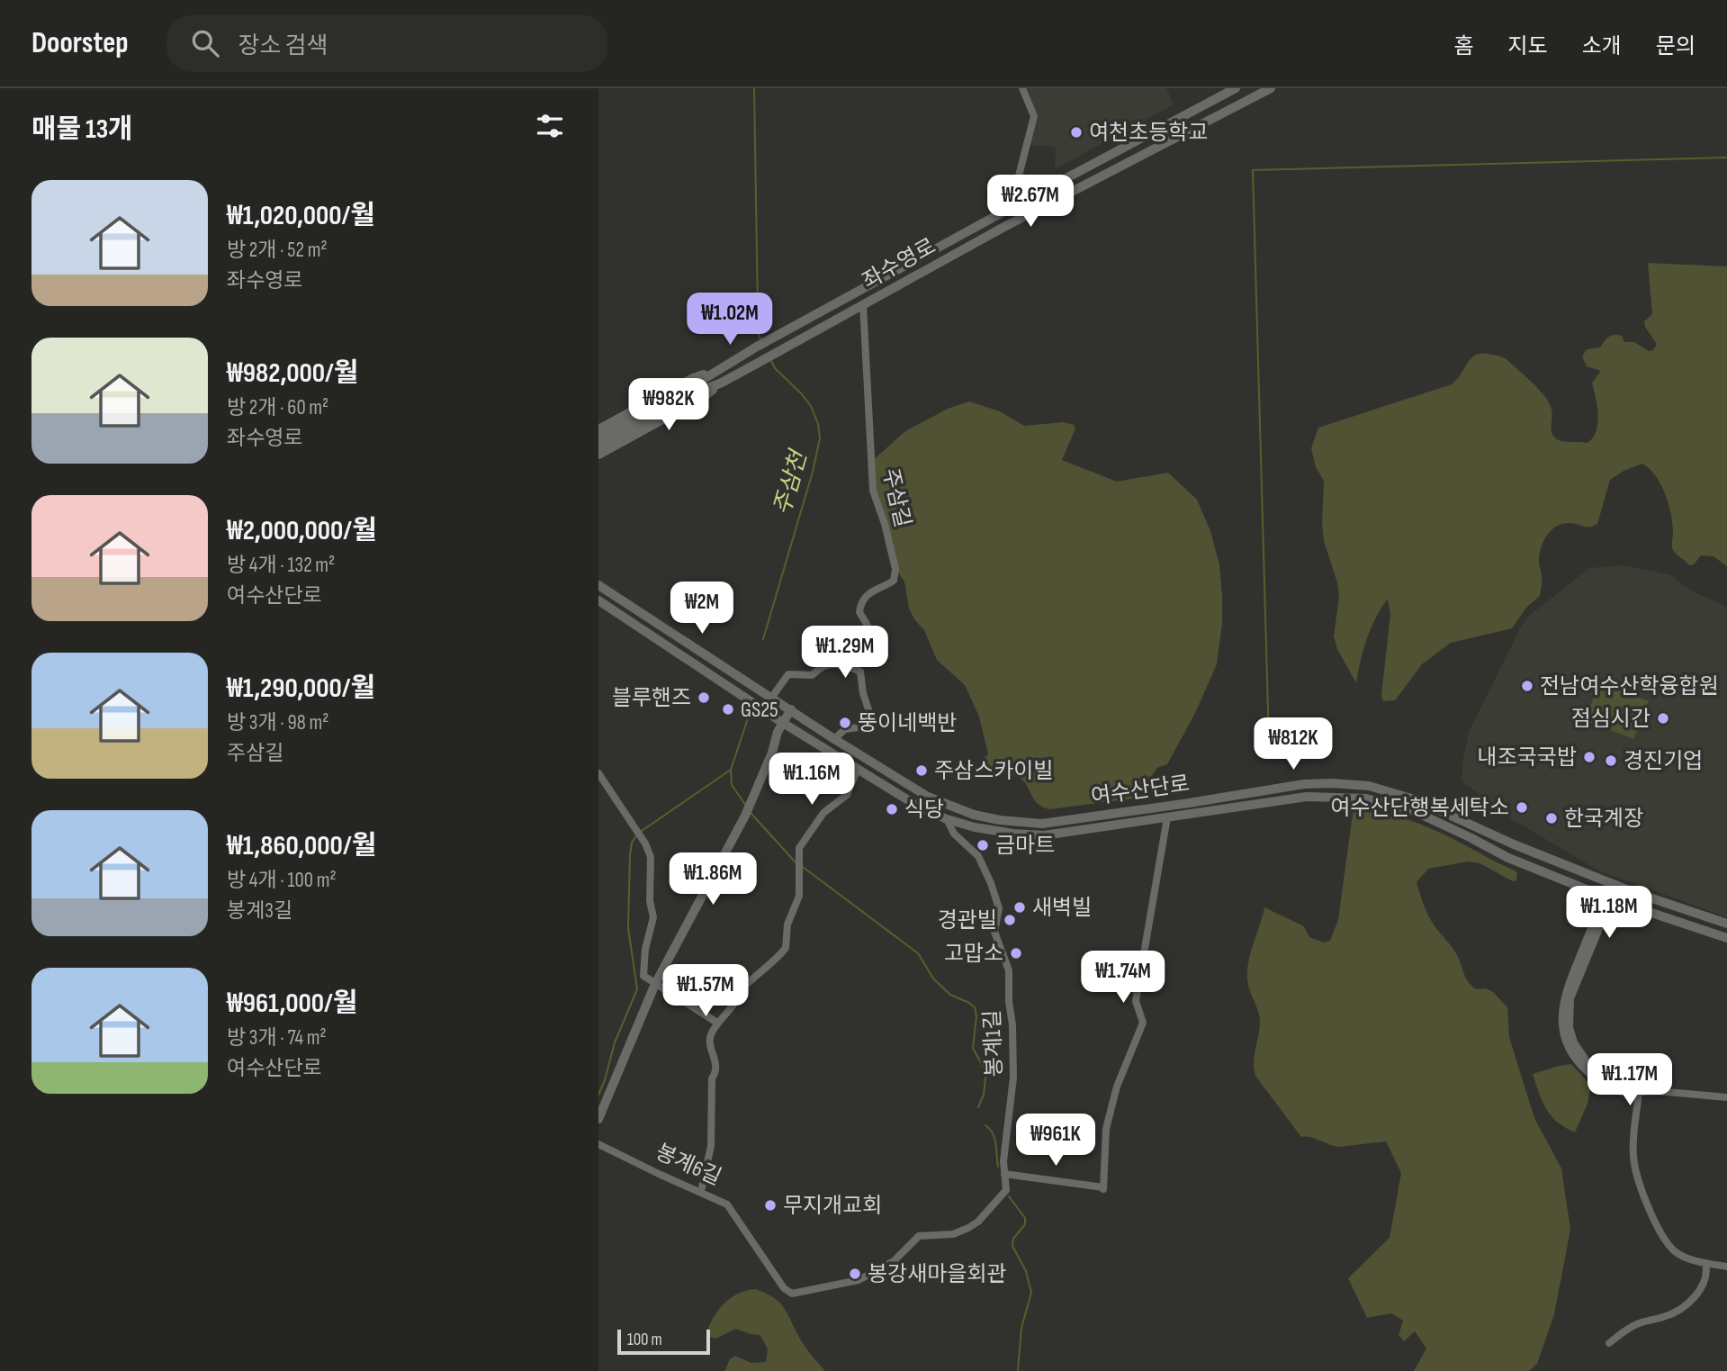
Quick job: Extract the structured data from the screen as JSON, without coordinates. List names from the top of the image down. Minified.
{"streets":{"street":["좌수영로","주삼길","여수산단로","봉계1길","봉계6길"]},"crossings":[["좌수영로","주삼길"],["여수산단로","봉계1길"],["봉계1길","봉계6길"]],"water":["주삼천"],"places":["여천초등학교","전남여수산학융합원","블루핸즈","GS25","점심시간","뚱이네백반","내조국국밥","경진기업","주삼스카이빌","여수산단행복세탁소","식당","한국계장","금마트","새벽빌","경관빌","고맙소","무지개교회","봉강새마을회관"],"scale_bar":"100 m","page":{"header":"Doorstep","search":"장소 검색","nav":["홈","지도","소개","문의"],"heading":"매물 13개","list":[{"name":"₩1,020,000/월","note":"방 2개 · 52 m² · 좌수영로"},{"name":"₩982,000/월","note":"방 2개 · 60 m² · 좌수영로"},{"name":"₩2,000,000/월","note":"방 4개 · 132 m² · 여수산단로"},{"name":"₩1,290,000/월","note":"방 3개 · 98 m² · 주삼길"},{"name":"₩1,860,000/월","note":"방 4개 · 100 m² · 봉계3길"},{"name":"₩961,000/월","note":"방 3개 · 74 m² · 여수산단로"}],"price":["₩2.67M","₩1.02M","₩982K","₩2M","₩1.29M","₩812K","₩1.16M","₩1.86M","₩1.18M","₩1.74M","₩1.57M","₩1.17M","₩961K"],"scale":"100 m"}}
